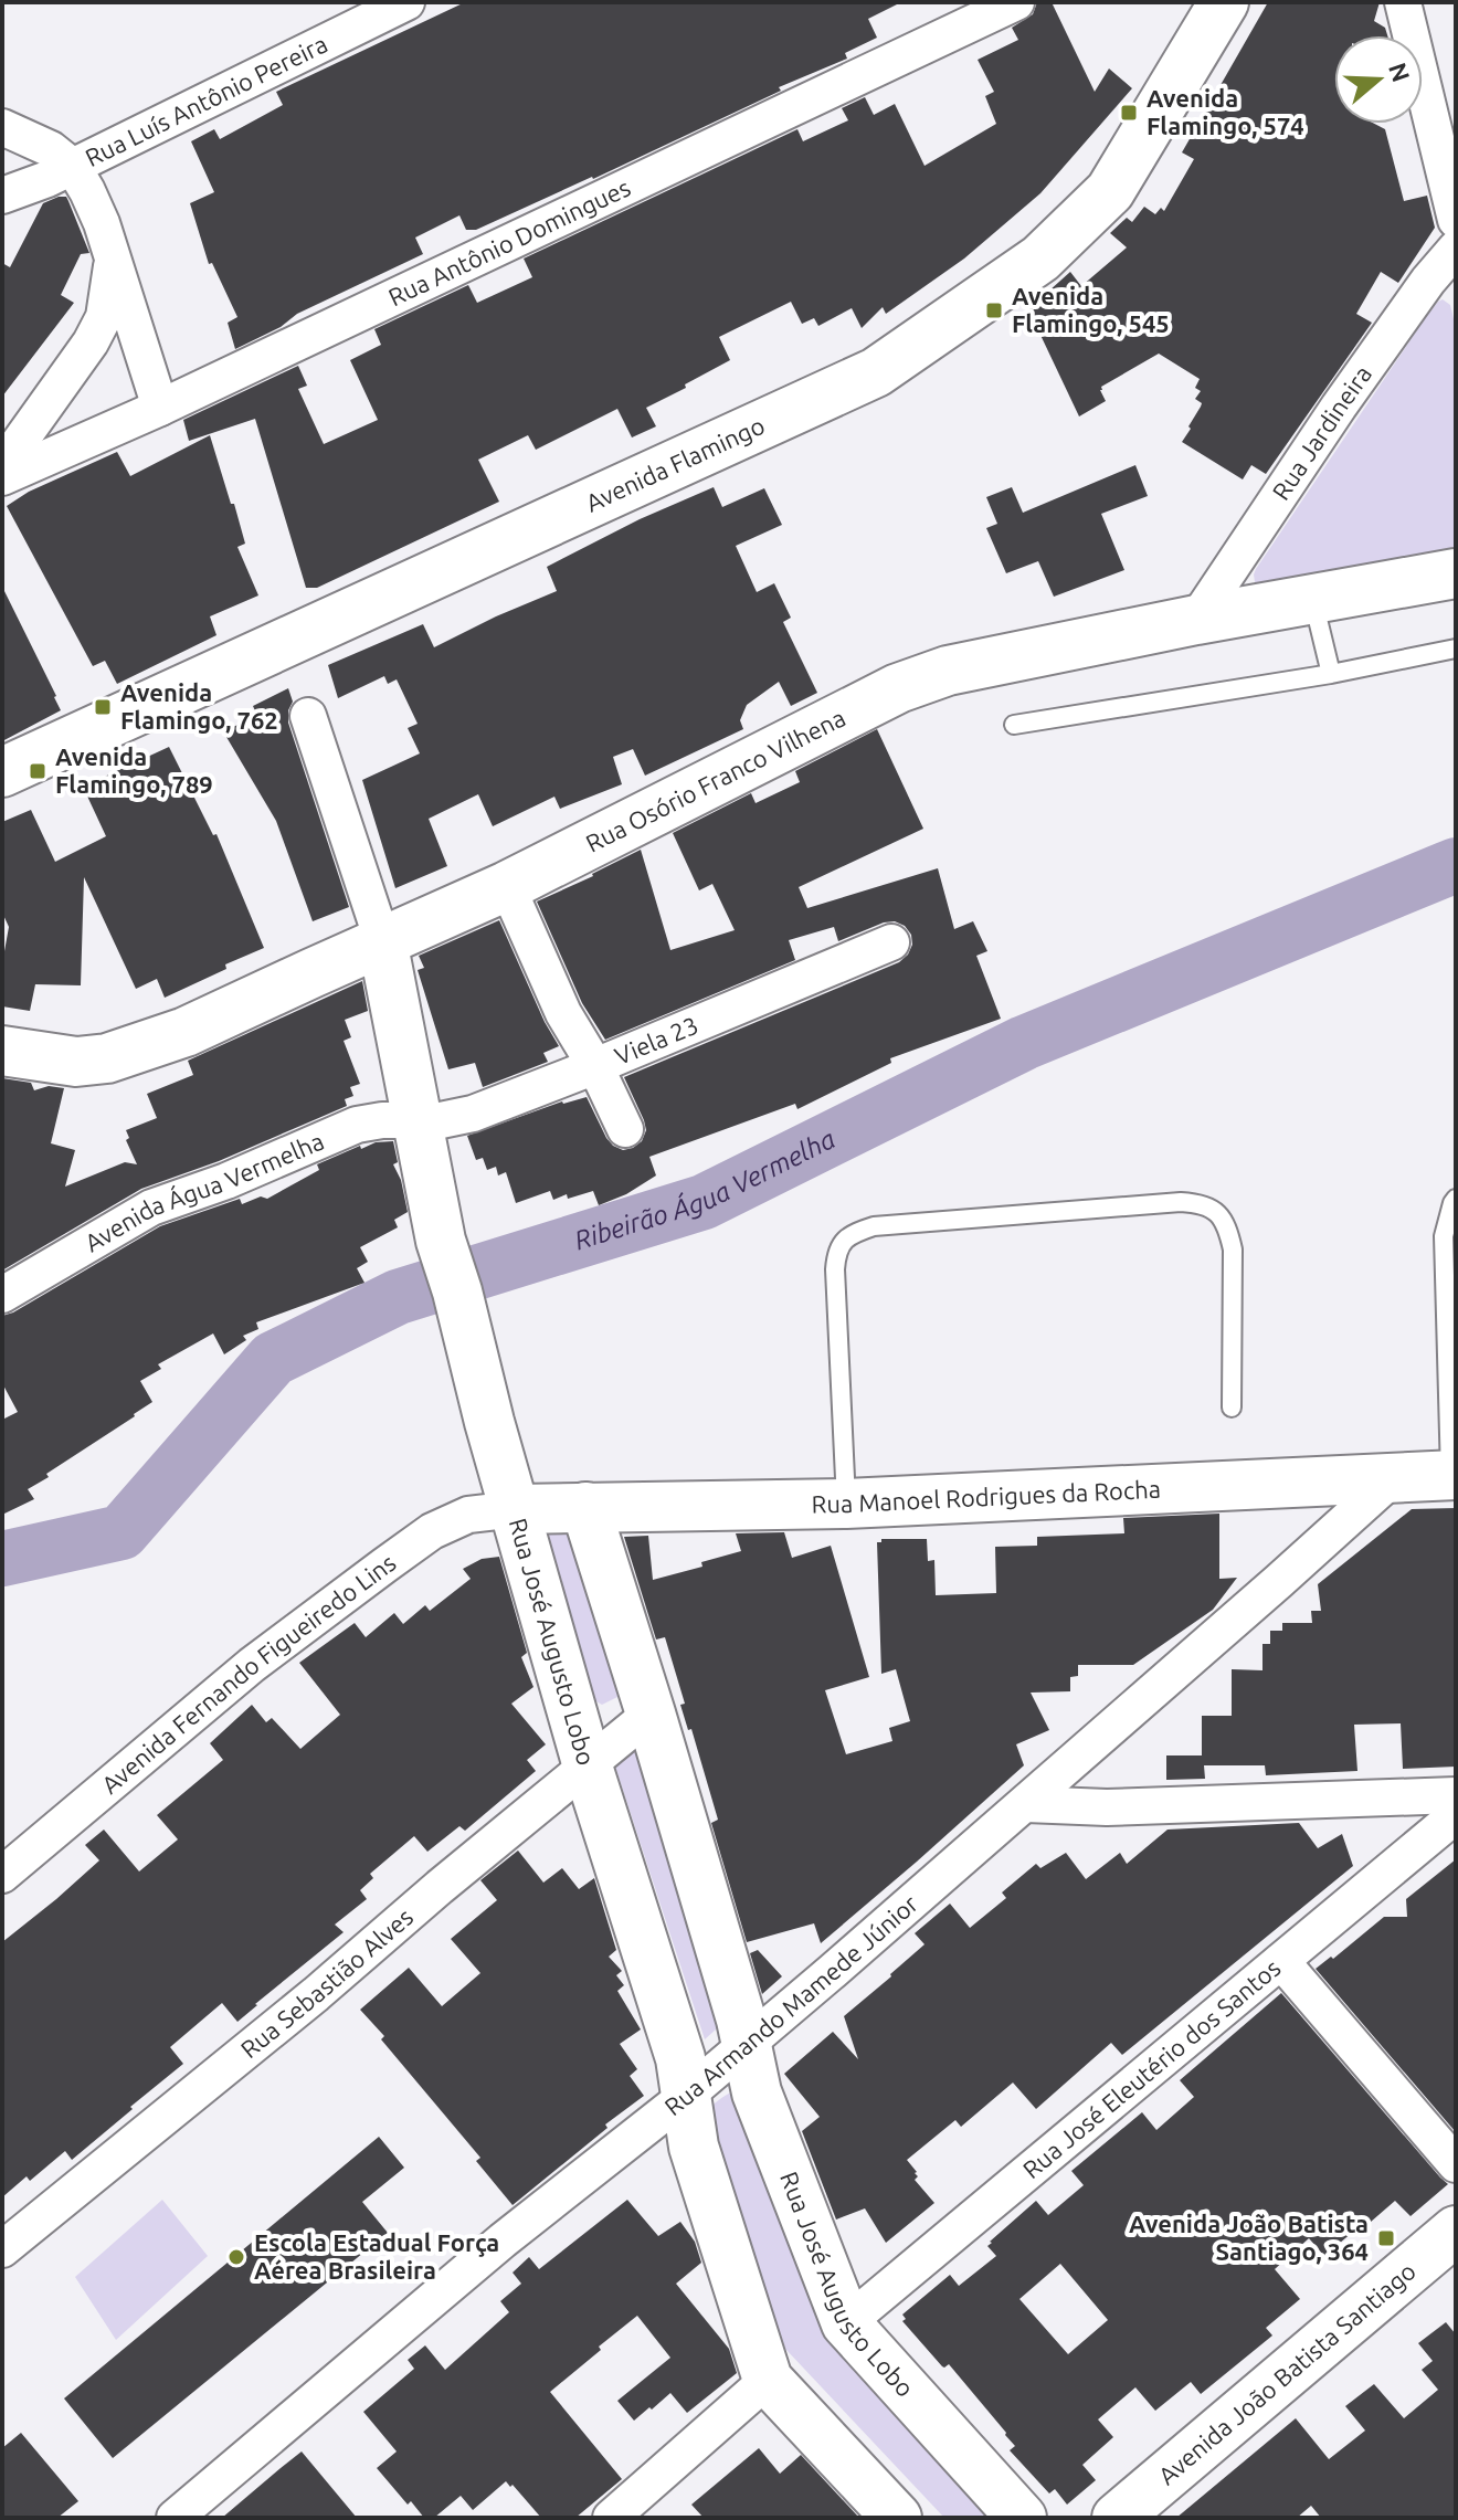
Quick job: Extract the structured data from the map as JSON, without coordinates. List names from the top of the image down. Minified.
{"streets":{"street":["Rua Luís Antônio Pereira","Rua Antônio Domingues","Rua Jardineira","Avenida Flamingo","Rua Osório Franco Vilhena","Viela 23","Avenida Água Vermelha","Rua Manoel Rodrigues da Rocha","Rua José Augusto Lobo","Avenida Fernando Figueiredo Lins","Rua Sebastião Alves","Rua Armando Mamede Júnior","Rua José Eleutério dos Santos","Avenida João Batista Santiago"]},"crossings":[["Rua Jardineira","Rua Osório Franco Vilhena"],["Rua Osório Franco Vilhena","Rua José Augusto Lobo"],["Viela 23","Avenida Água Vermelha"],["Viela 23","Rua José Augusto Lobo"],["Avenida Água Vermelha","Rua José Augusto Lobo"],["Rua Manoel Rodrigues da Rocha","Rua José Augusto Lobo"],["Rua Manoel Rodrigues da Rocha","Avenida Fernando Figueiredo Lins"],["Rua Manoel Rodrigues da Rocha","Rua Armando Mamede Júnior"],["Rua José Augusto Lobo","Avenida Fernando Figueiredo Lins"],["Rua José Augusto Lobo","Rua Sebastião Alves"],["Rua José Augusto Lobo","Rua Armando Mamede Júnior"],["Rua José Augusto Lobo","Rua José Eleutério dos Santos"]],"water":["Ribeirão Água Vermelha"],"places":{"transit":["Avenida Flamingo, 574","Avenida Flamingo, 545","Avenida Flamingo, 762","Avenida Flamingo, 789","Avenida João Batista Santiago, 364"],"other":["Escola Estadual Força Aérea Brasileira"]},"north":"right"}
